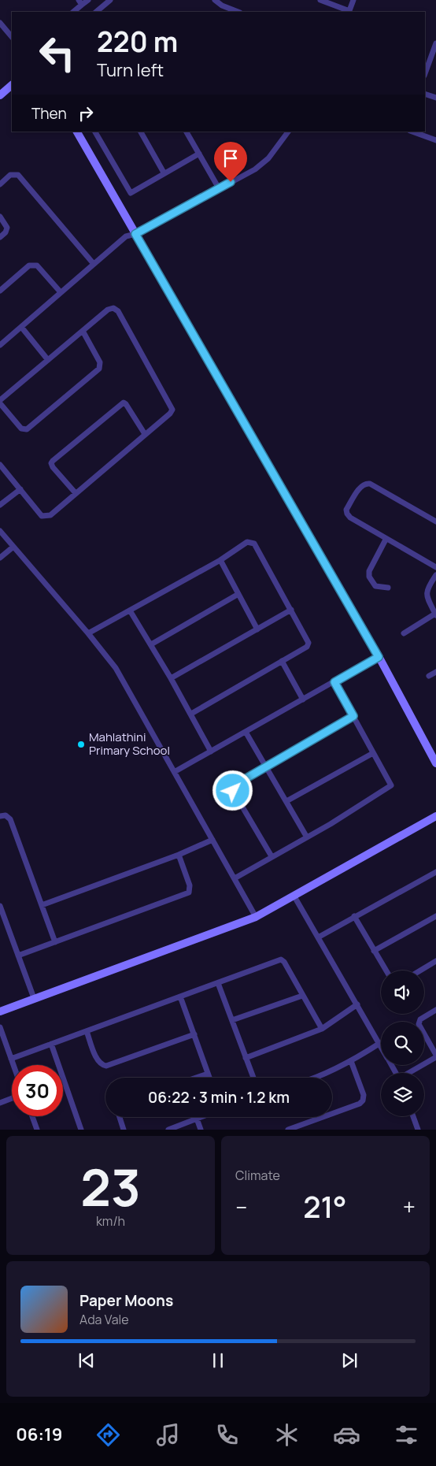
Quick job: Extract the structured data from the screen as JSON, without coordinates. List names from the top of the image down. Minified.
{"places":["Mahlathini Primary School"],"page":{"turn":["220 m","Turn left"],"then":"Then","limit":"30","trip":"06:22 · 3 min · 1.2 km","tile":[["23","km/h"],"Climate"],"heat":["−","21°","+"],"song":["Paper Moons","Ada Vale"],"tabs":"06:19"}}
